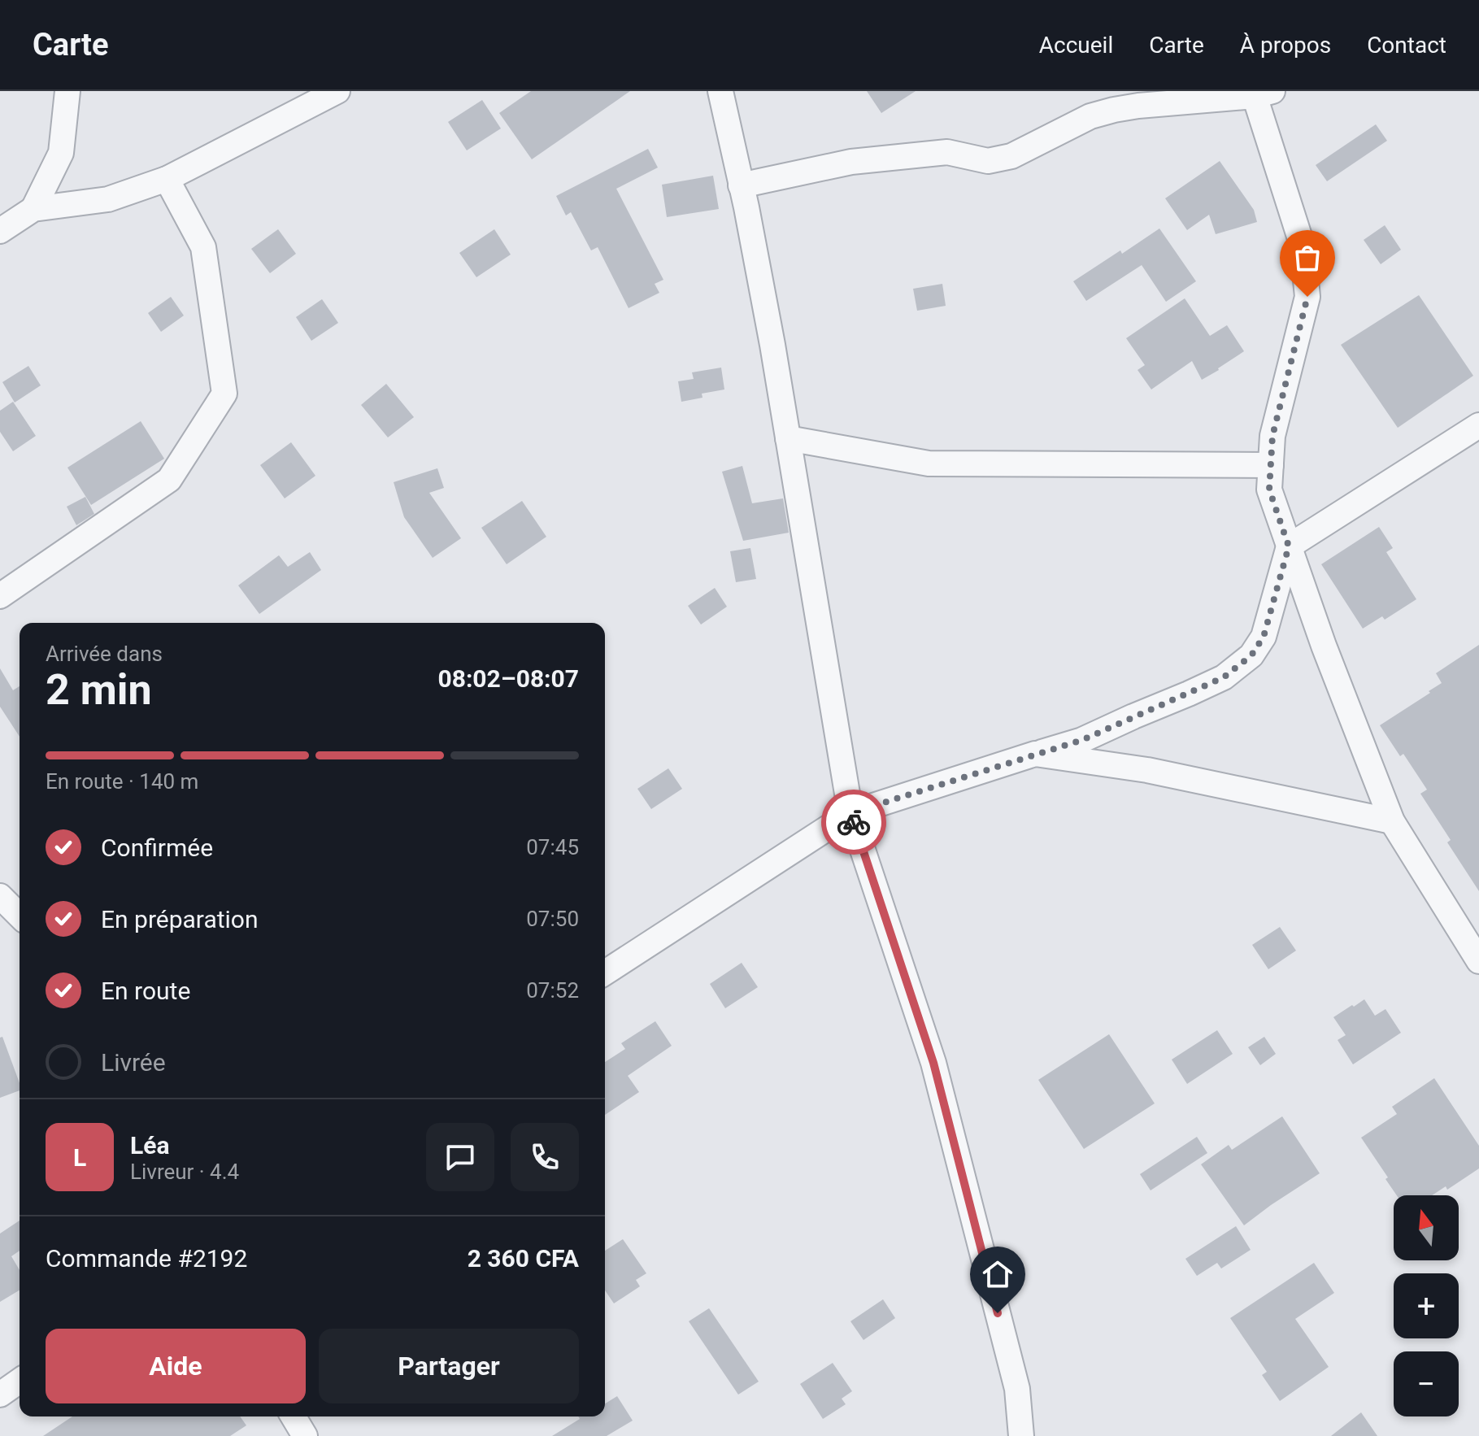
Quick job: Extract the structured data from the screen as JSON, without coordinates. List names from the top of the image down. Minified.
{"north":"top","page":{"header":"Carte","nav":["Accueil","Carte","À propos","Contact"],"heading":["2 min","Arrivée dans","08:02–08:07"],"panel":["Léa","Livreur · 4.4","Commande #2192","2 360 CFA"],"bar":"En route · 140 m","list":[["Confirmée","07:45"],["En préparation","07:50"],["En route","07:52"],"Livrée"],"round":"L","map_buttons":["+","−"],"buttons":["Aide","Partager"]}}
